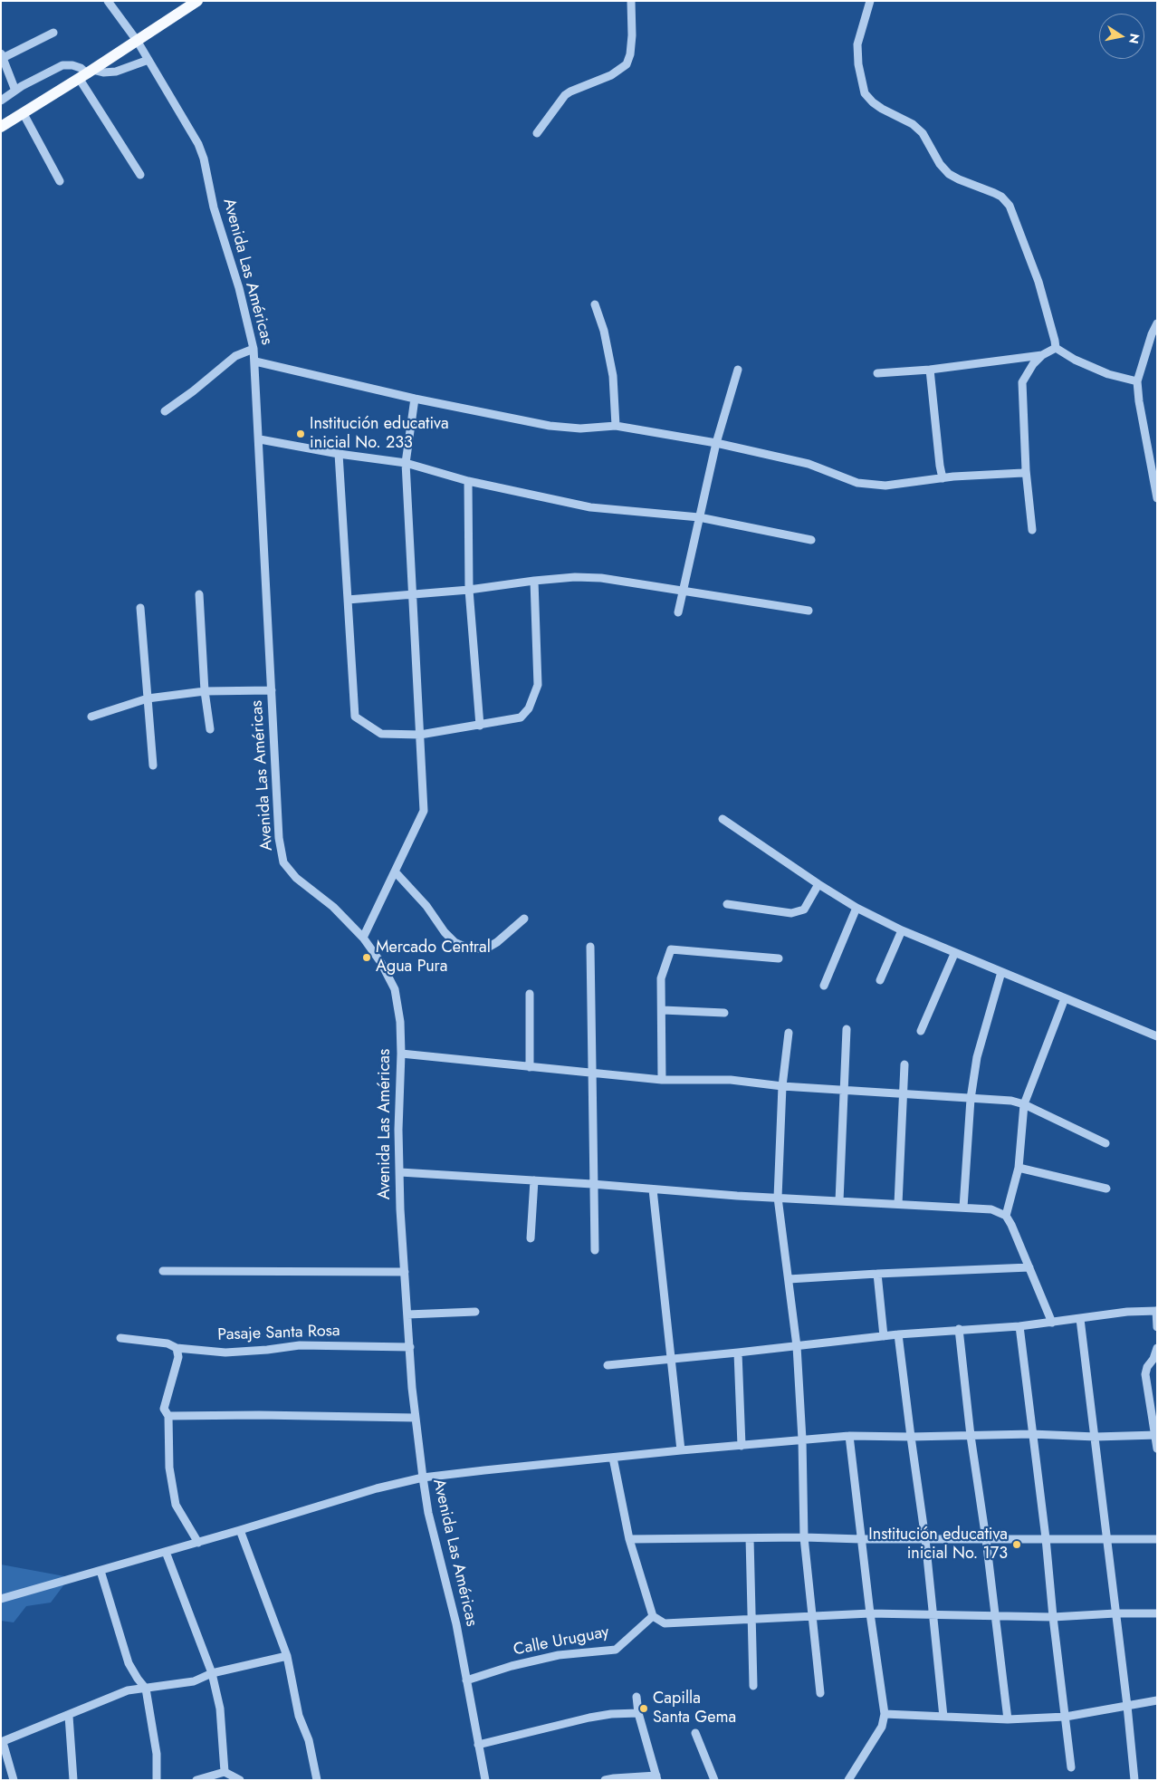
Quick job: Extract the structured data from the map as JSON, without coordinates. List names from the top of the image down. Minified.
{"streets":{"street":["Avenida Las Américas","Pasaje Santa Rosa","Calle Uruguay"]},"crossings":[["Avenida Las Américas","Pasaje Santa Rosa"],["Avenida Las Américas","Calle Uruguay"]],"places":["Institución educativa inicial No. 233","Mercado Central Agua Pura","Institución educativa inicial No. 173","Capilla Santa Gema"],"north":"right"}
